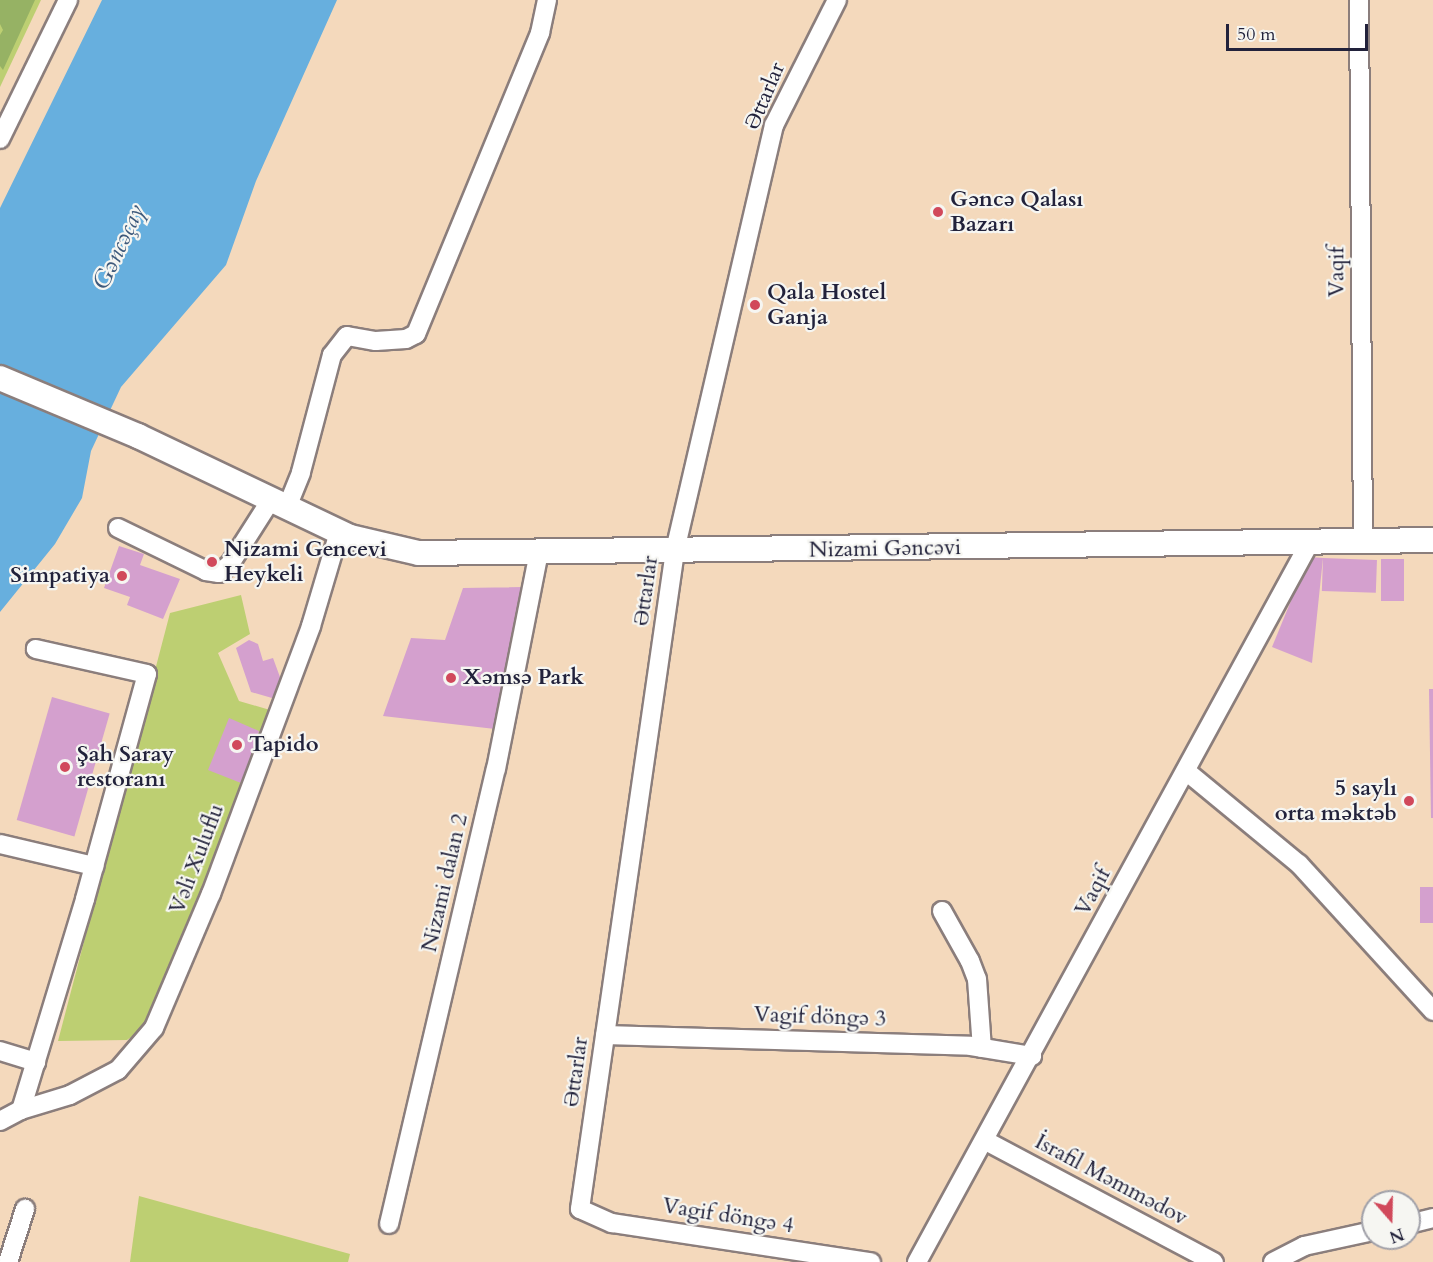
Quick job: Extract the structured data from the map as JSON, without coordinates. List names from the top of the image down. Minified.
{"streets":{"main road":["Nizami Gəncəvi"],"street":["Əttarlar","Vaqif","Vəli Xuluflu","Nizami dalan 2","Vagif döngə 3","İsrafil Məmmədov","Vagif döngə 4"]},"crossings":[["Əttarlar","Nizami Gəncəvi"],["Əttarlar","Vagif döngə 3"],["Əttarlar","Vagif döngə 4"],["Vaqif","Nizami Gəncəvi"],["Vaqif","Vagif döngə 3"],["Vaqif","İsrafil Məmmədov"],["Nizami Gəncəvi","Vəli Xuluflu"],["Nizami Gəncəvi","Nizami dalan 2"]],"water":["Gəncəçay"],"places":["Gəncə Qalası Bazarı","Qala Hostel Ganja","Nizami Gencevi Heykeli","Simpatiya","Xəmsə Park","Tapido","Şah Saray restoranı","5 saylı orta məktəb"],"scale_bar":"50 m","north":"bottom"}
